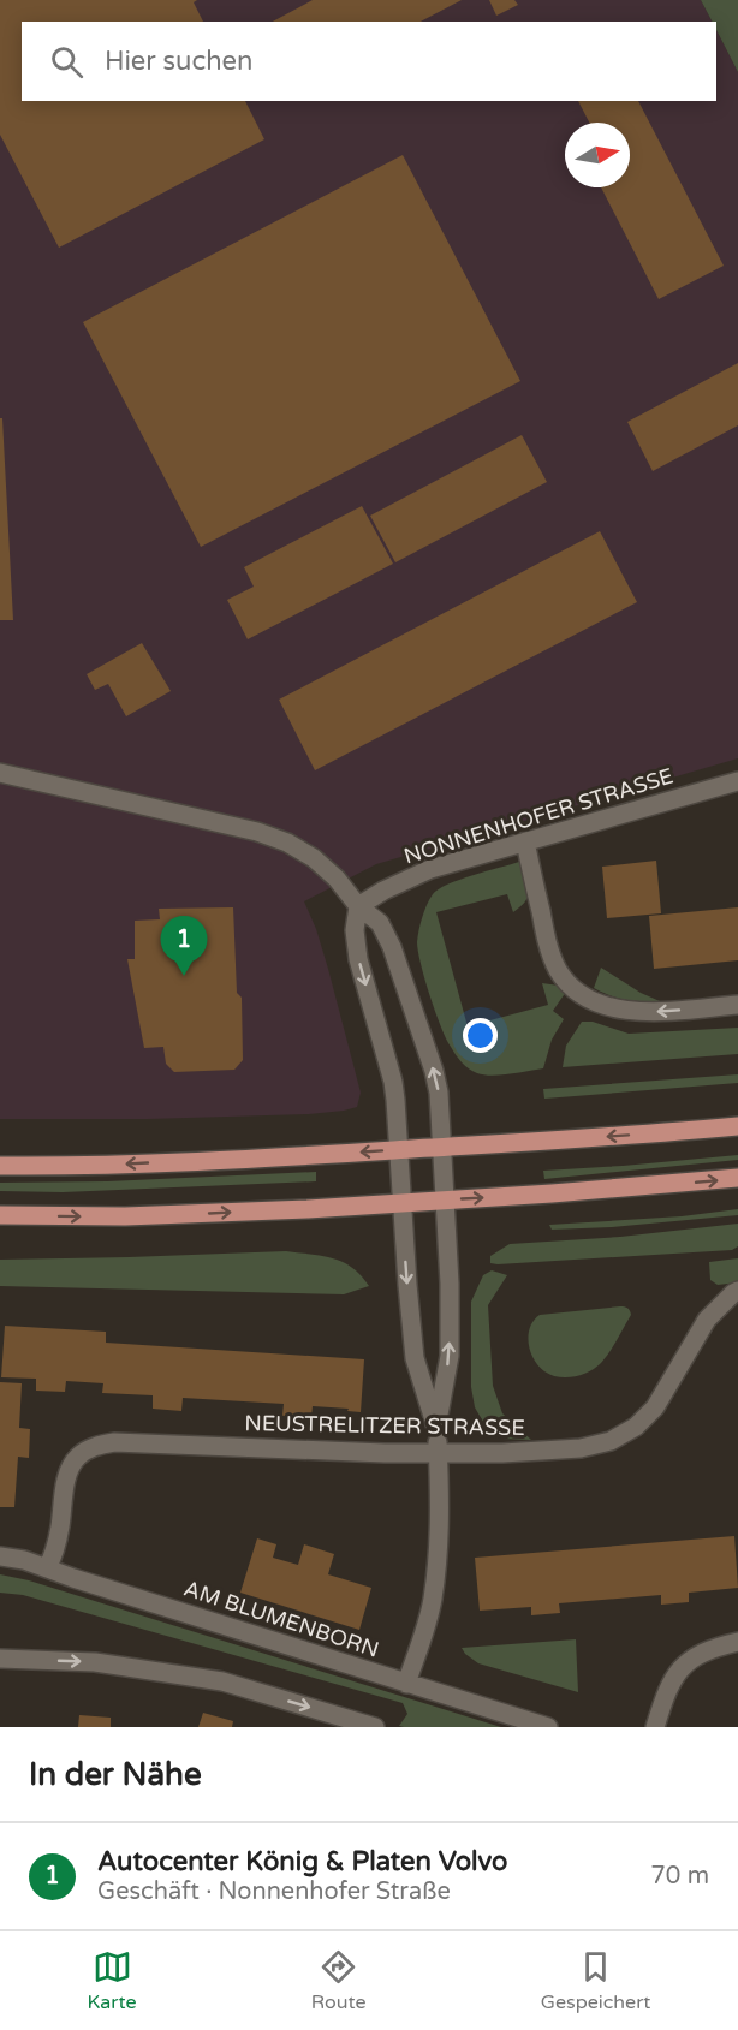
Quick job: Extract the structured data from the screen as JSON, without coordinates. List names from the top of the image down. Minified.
{"streets":{"street":["NONNENHOFER STRASSE","NEUSTRELITZER STRASSE","AM BLUMENBORN"]},"crossings":[["NEUSTRELITZER STRASSE","AM BLUMENBORN"]],"north":"right","page":{"search":"Hier suchen","pins":"1","heading":"In der Nähe","list":[{"mark":"1","name":"Autocenter König & Platen Volvo","note":"Geschäft · Nonnenhofer Straße","value":"70 m"}],"nav":["Karte","Route","Gespeichert"]}}
